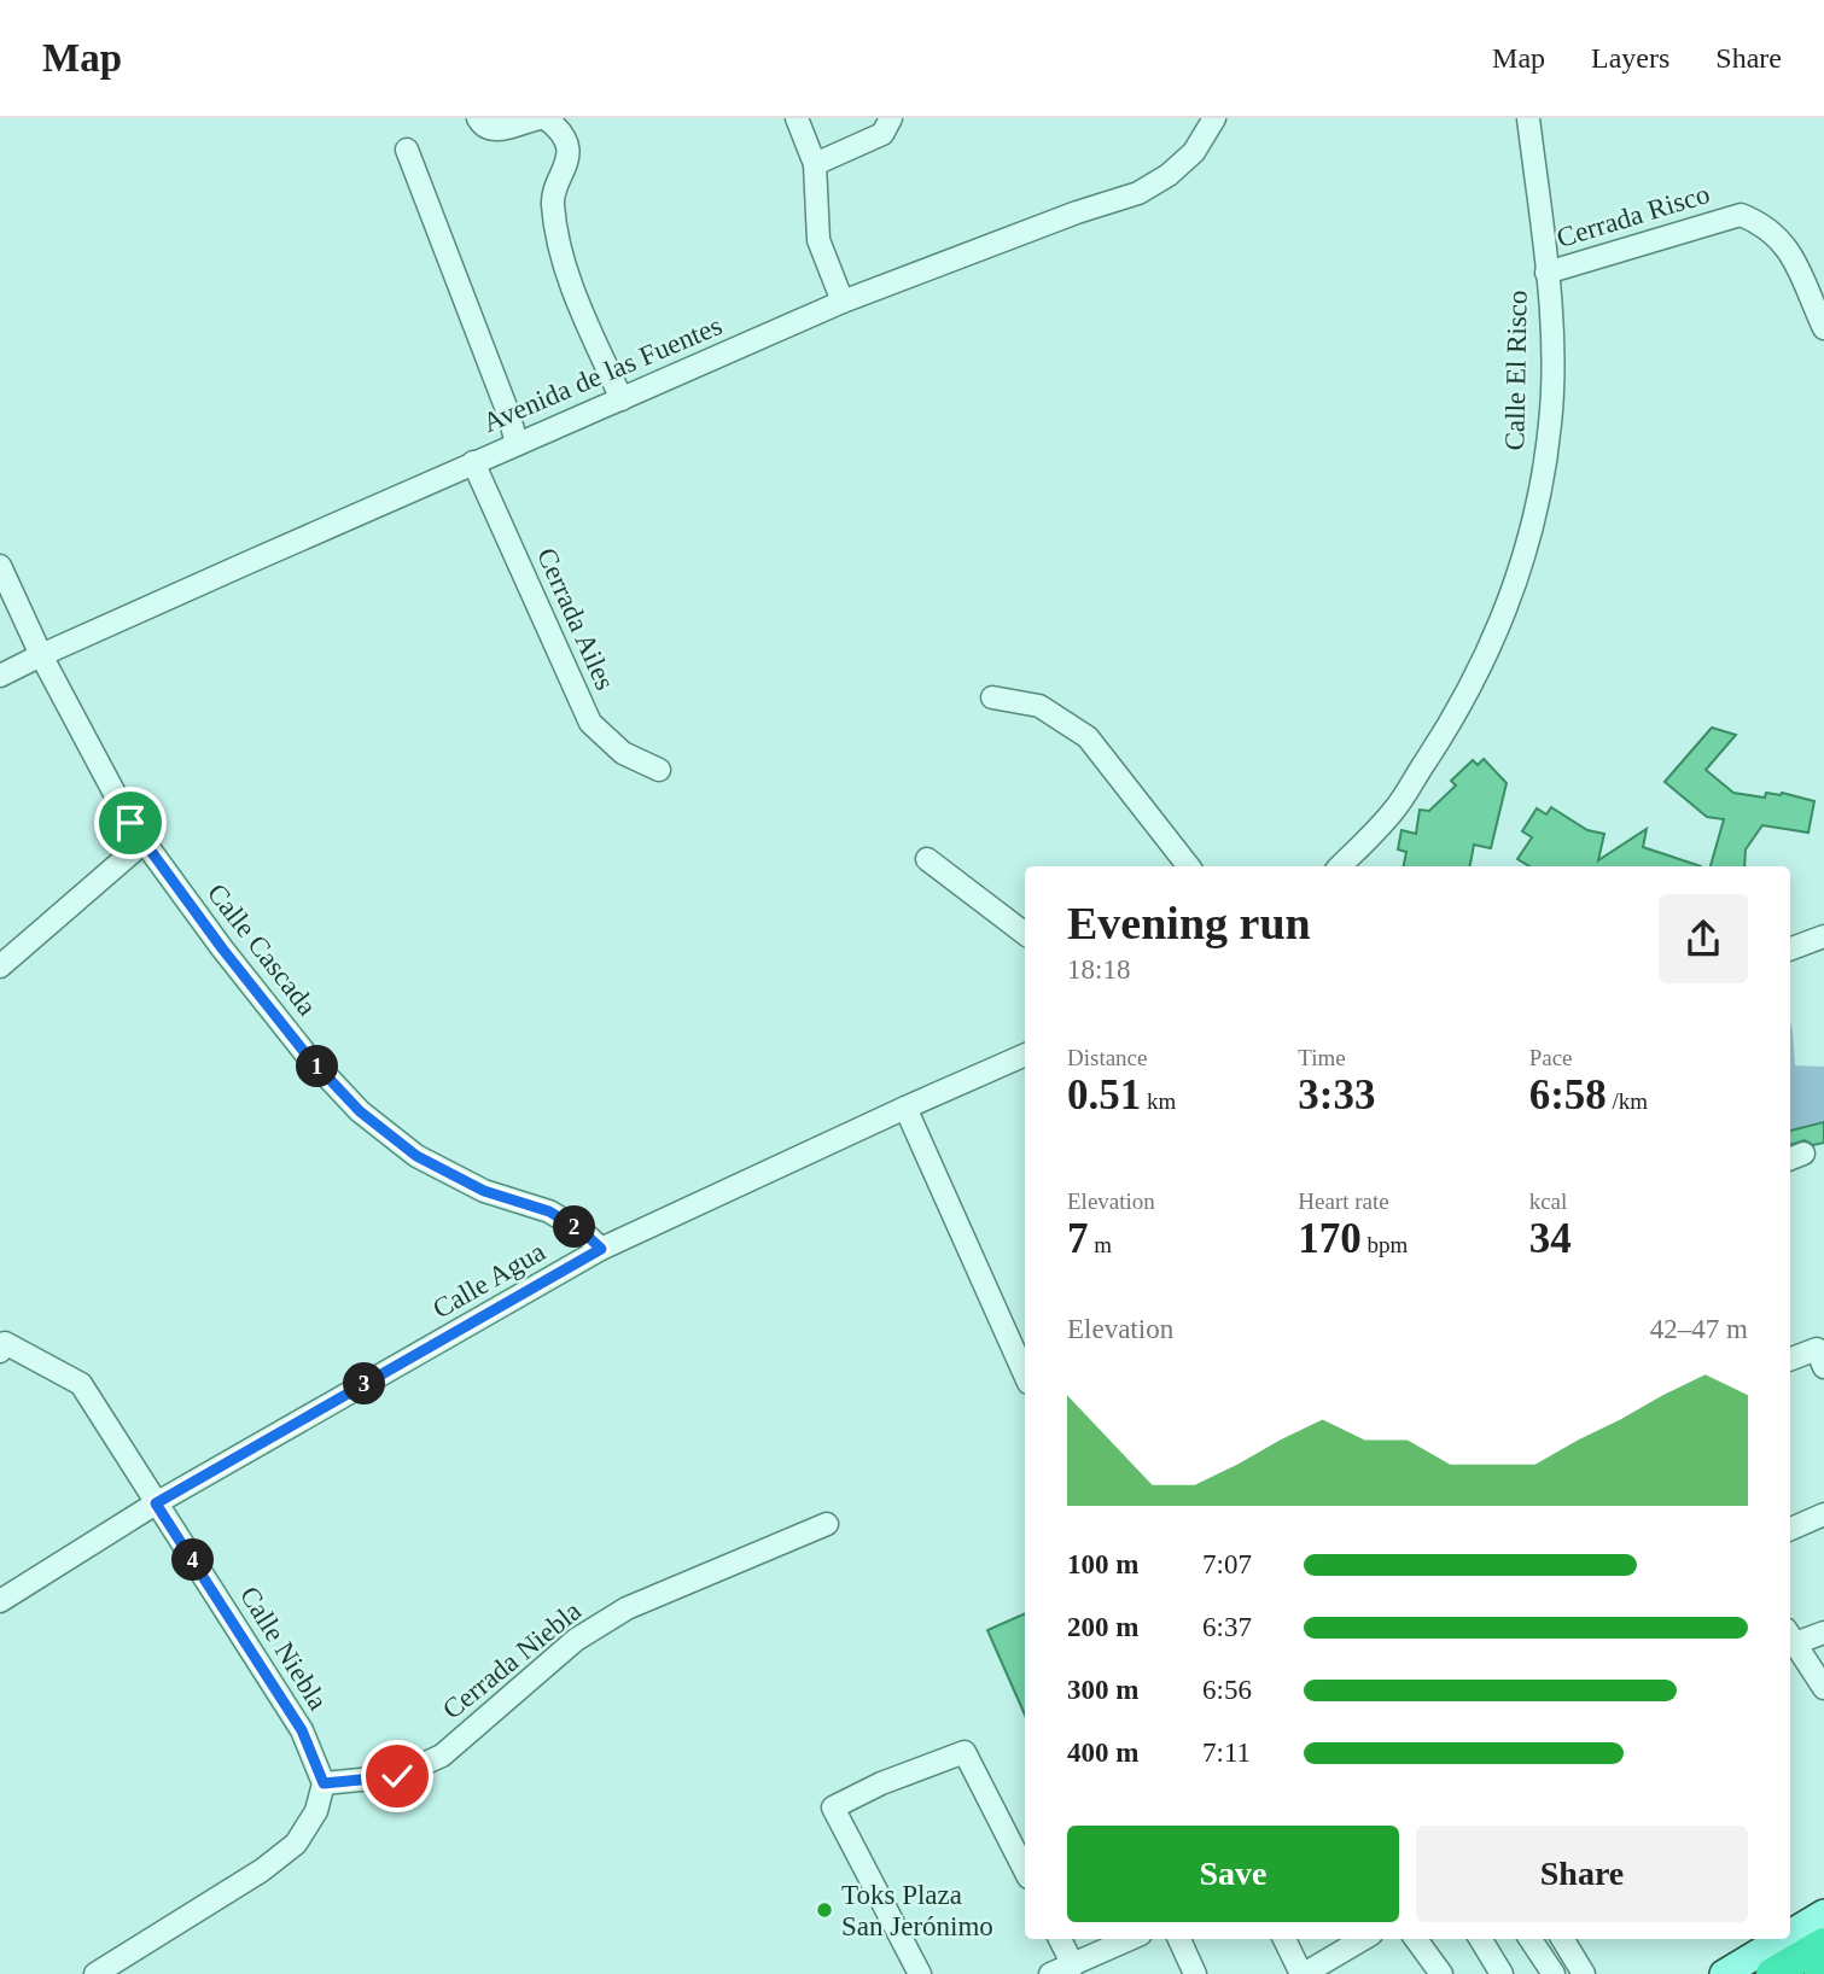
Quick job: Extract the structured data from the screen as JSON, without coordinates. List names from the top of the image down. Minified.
{"streets":{"street":["Cerrada Risco","Calle El Risco","Avenida de las Fuentes","Cerrada Ailes","Calle Cascada","Calle Agua","Calle Niebla","Cerrada Niebla"]},"crossings":[["Cerrada Risco","Calle El Risco"],["Avenida de las Fuentes","Cerrada Ailes"],["Avenida de las Fuentes","Calle Cascada"],["Calle Cascada","Calle Agua"],["Calle Agua","Calle Niebla"],["Calle Niebla","Cerrada Niebla"]],"places":["Toks Plaza San Jerónimo"],"page":{"header":"Map","nav":["Map","Layers","Share"],"heading":["Evening run","18:18"],"stats":[["Distance","0.51 km"],["Time","3:33"],["Pace","6:58 /km"],["Elevation","7 m"],["Heart rate","170 bpm"],["kcal","34"]],"pins":["1","2","3","4"],"chart":["Elevation","42–47 m"],"list":[{"name":"100 m","note":"7:07"},{"name":"200 m","note":"6:37"},{"name":"300 m","note":"6:56"},{"name":"400 m","note":"7:11"}],"buttons":["Save","Share"]}}
